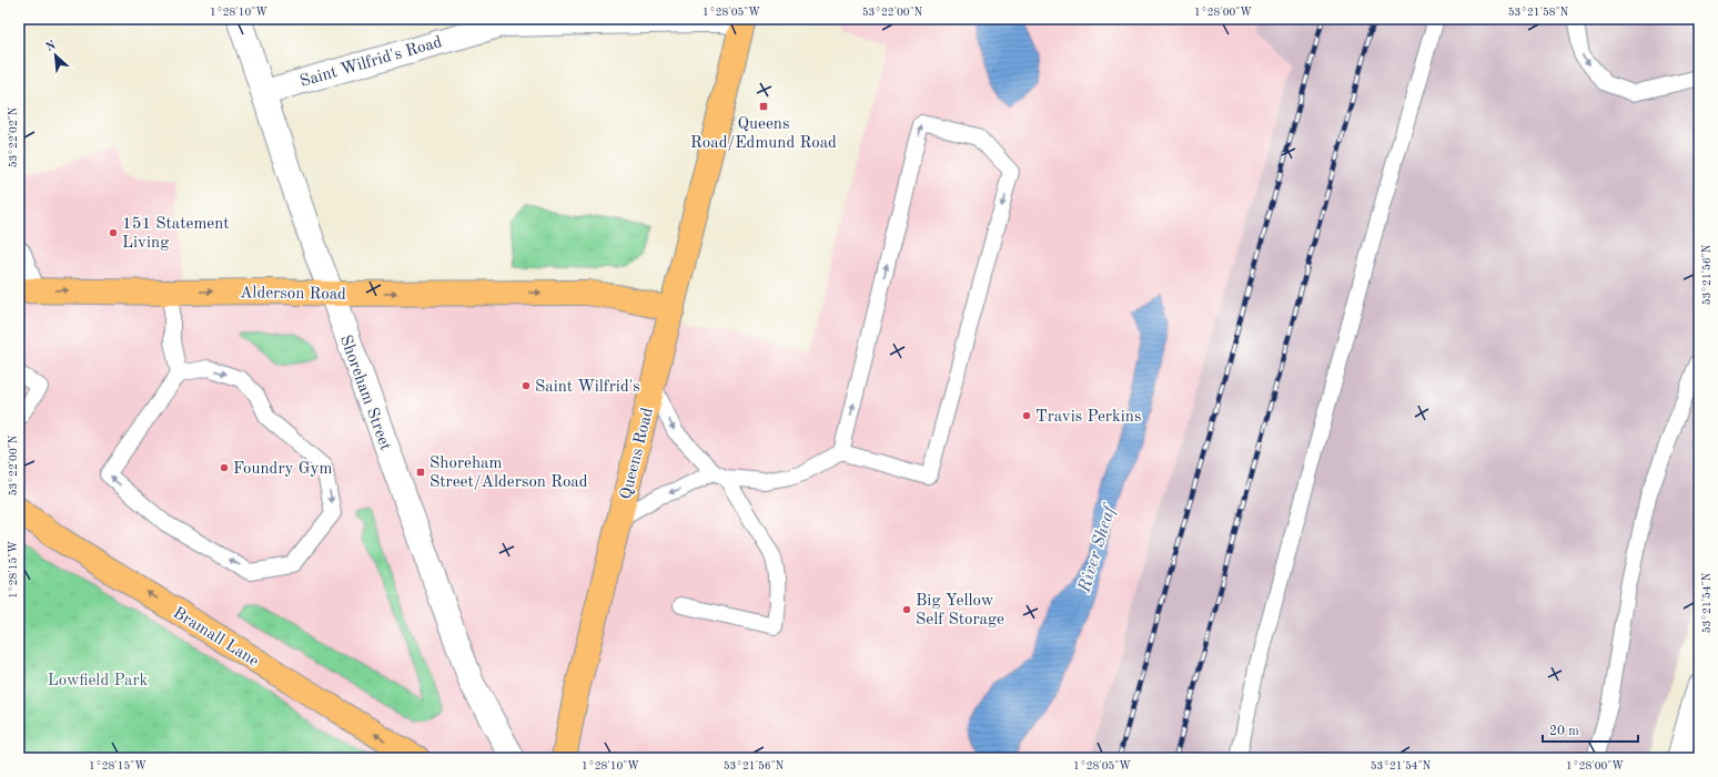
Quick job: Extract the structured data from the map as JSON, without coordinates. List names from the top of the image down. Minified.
{"streets":{"highway":["Alderson Road","Queens Road","Bramall Lane"],"street":["Saint Wilfrid's Road","Shoreham Street"]},"crossings":[["Saint Wilfrid's Road","Shoreham Street"],["Saint Wilfrid's Road","Queens Road"],["Alderson Road","Shoreham Street"],["Alderson Road","Queens Road"]],"one_way":["Alderson Road","Bramall Lane"],"water":["River Sheaf"],"parks":["Lowfield Park"],"places":{"transit":["Queens Road/Edmund Road","Shoreham Street/Alderson Road"],"other":["151 Statement Living","Saint Wilfrid's","Travis Perkins","Foundry Gym","Big Yellow Self Storage"]},"scale_bar":"20 m","north":"top left","coordinates":["1°28'10\"W","1°28'05\"W","53°22'00\"N","1°28'00\"W","53°21'58\"N","53°22'02\"N","53°21'56\"N","1°28'15\"W","53°21'54\"N"]}
